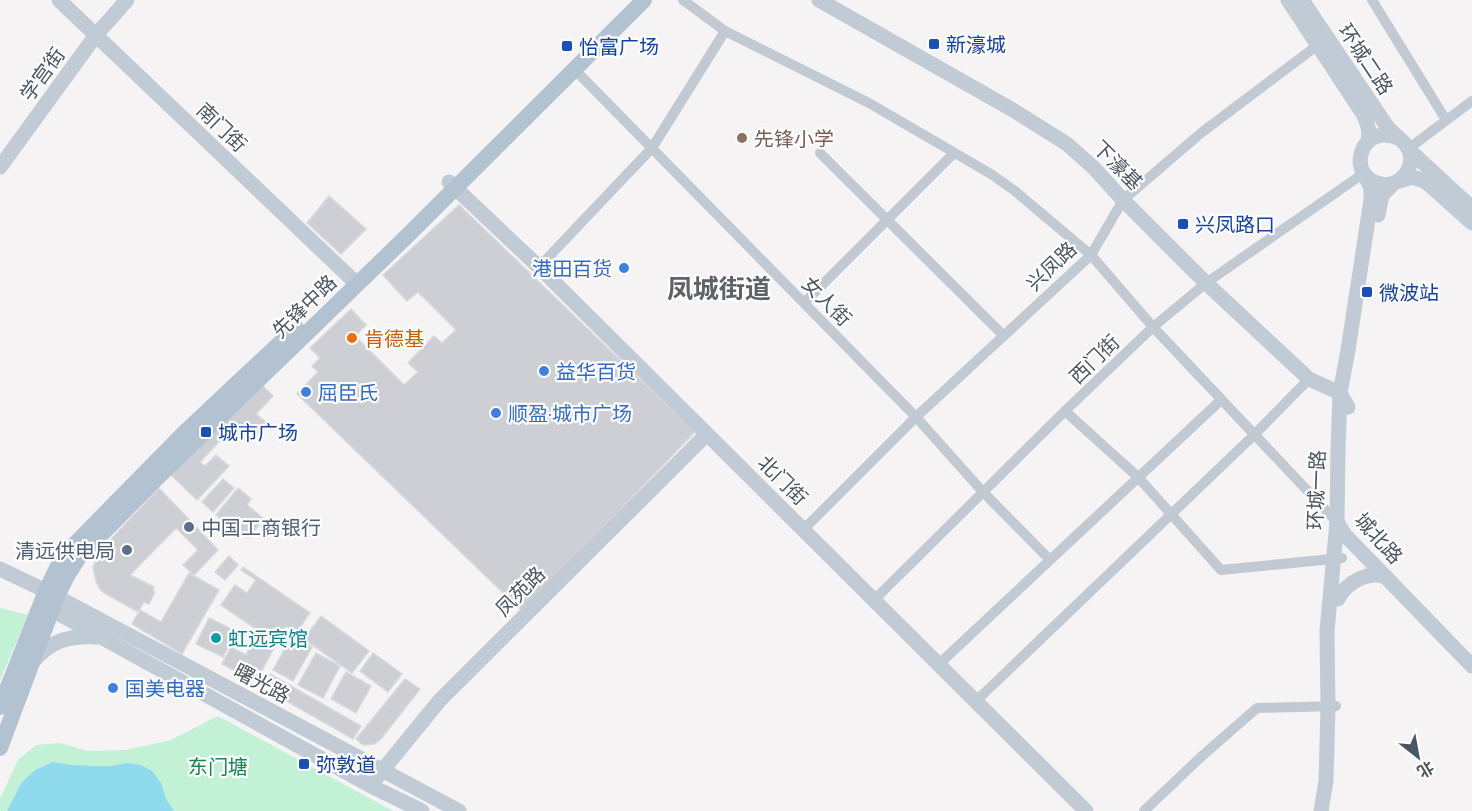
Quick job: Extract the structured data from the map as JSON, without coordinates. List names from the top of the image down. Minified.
{"streets":{"main road":["先锋中路"],"street":["环城二路","学宫街","南门街","下濠基","兴凤路","女人街","西门街","北门街","环城一路","城北路","凤苑路","曙光路"]},"crossings":[["环城二路","兴凤路"],["环城二路","西门街"],["环城二路","环城一路"],["学宫街","南门街"],["南门街","先锋中路"],["下濠基","兴凤路"],["下濠基","西门街"],["下濠基","环城一路"],["兴凤路","女人街"],["兴凤路","北门街"],["女人街","先锋中路"],["女人街","西门街"],["先锋中路","北门街"],["先锋中路","曙光路"],["西门街","北门街"],["西门街","环城一路"],["北门街","凤苑路"],["环城一路","城北路"],["凤苑路","曙光路"]],"districts":["凤城街道"],"parks":["东门塘"],"places":{"transit":["新濠城","怡富广场","兴凤路口","微波站","城市广场","弥敦道"],"other":["先锋小学","港田百货","肯德基","益华百货","屈臣氏","顺盈·城市广场","中国工商银行","清远供电局","虹远宾馆","国美电器"]},"north":"bottom right"}
